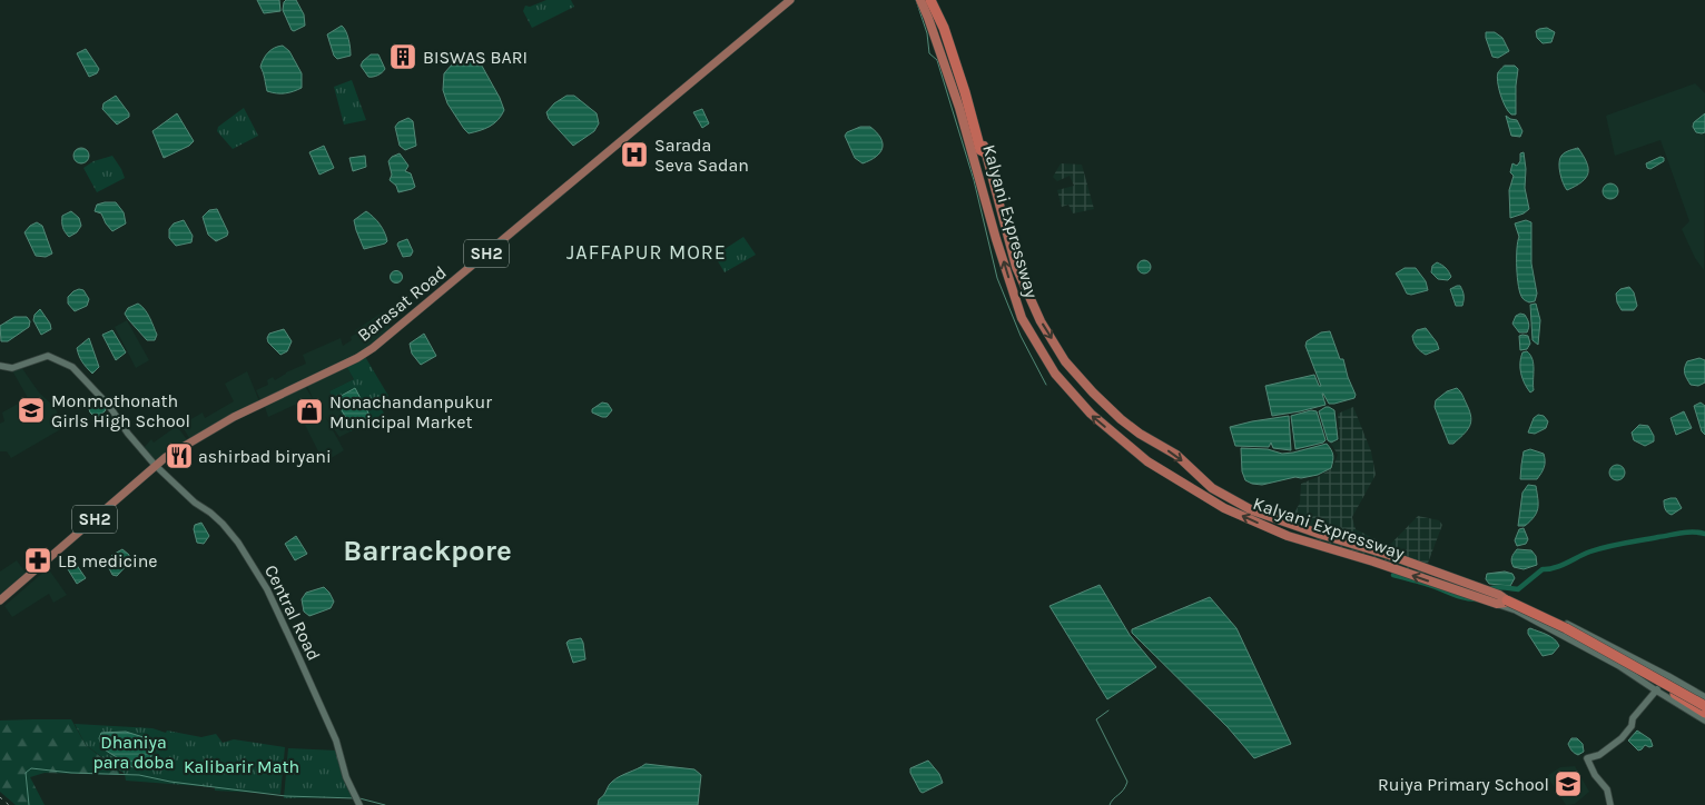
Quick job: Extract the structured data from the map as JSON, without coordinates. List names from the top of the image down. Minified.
{"streets":{"highway":["Kalyani Expressway"],"main road":["SH2","Barasat Road"],"street":["Central Road"]},"crossings":[["Barasat Road","Central Road"]],"districts":["JAFFAPUR MORE","Barrackpore"],"parks":["Dhaniya para doba","Kalibarir Math"],"places":{"building":["BISWAS BARI"],"hospital":["Sarada Seva Sadan"],"school or university":["Monmothonath Girls High School","Ruiya Primary School"],"shop":["Nonachandanpukur Municipal Market"],"restaurant":["ashirbad biryani"],"pharmacy":["LB medicine"]}}
